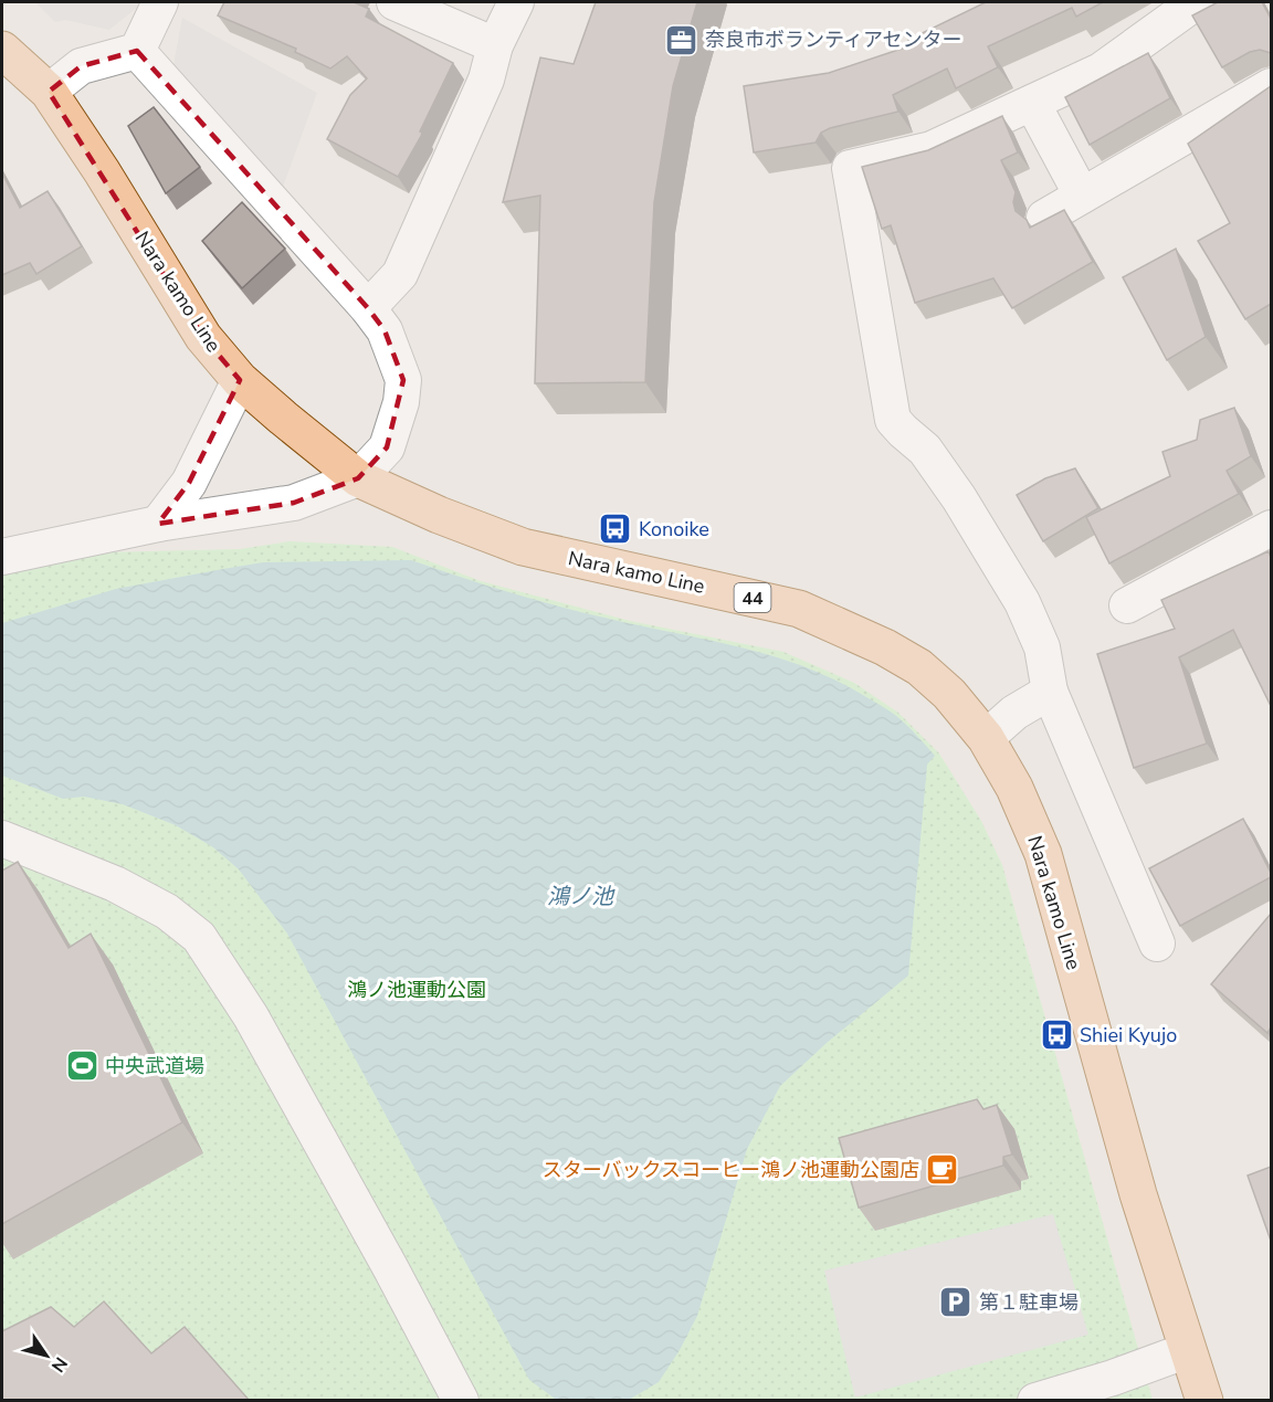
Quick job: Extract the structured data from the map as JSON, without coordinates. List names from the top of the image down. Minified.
{"streets":{"main road":["Nara kamo Line","44"]},"water":["鴻ノ池"],"parks":["鴻ノ池運動公園"],"places":{"office":["奈良市ボランティアセンター"],"bus stop":["Konoike","Shiei Kyujo"],"sports":["中央武道場"],"cafe":["スターバックスコーヒー鴻ノ池運動公園店"],"parking":["第１駐車場"]},"north":"bottom right"}
